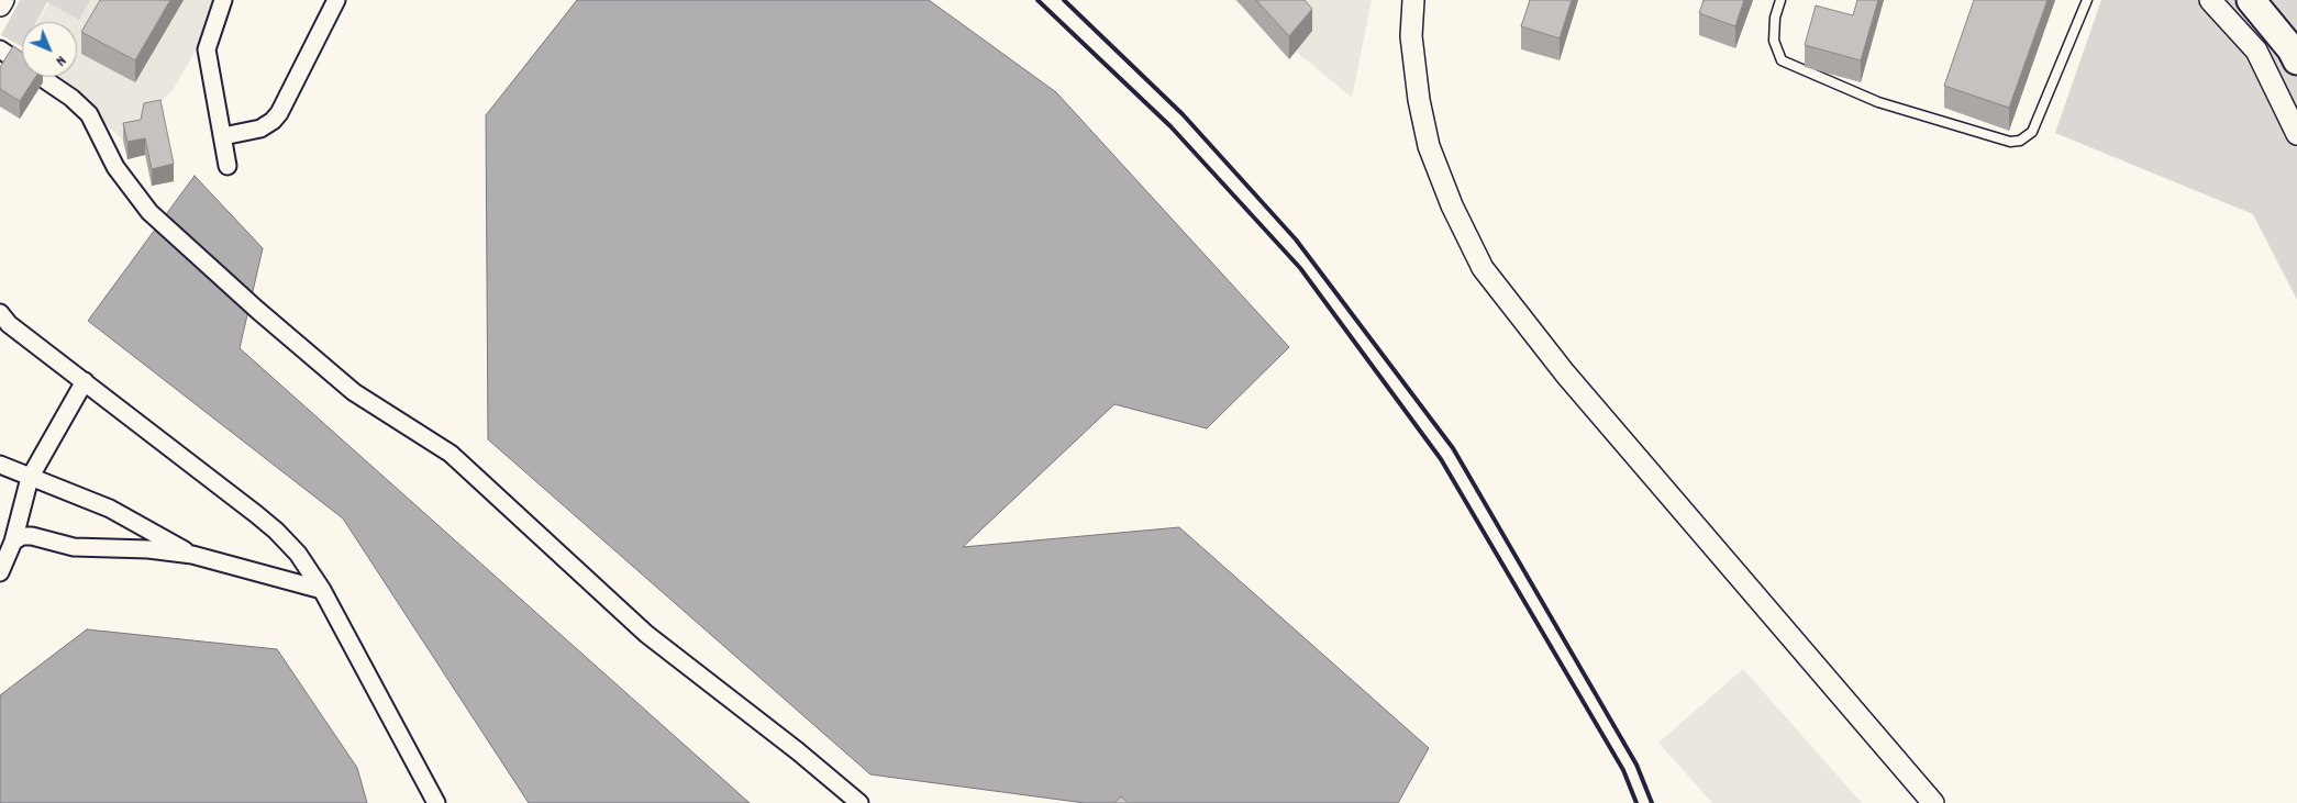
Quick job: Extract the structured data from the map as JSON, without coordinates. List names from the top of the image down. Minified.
{"north":"bottom right"}
